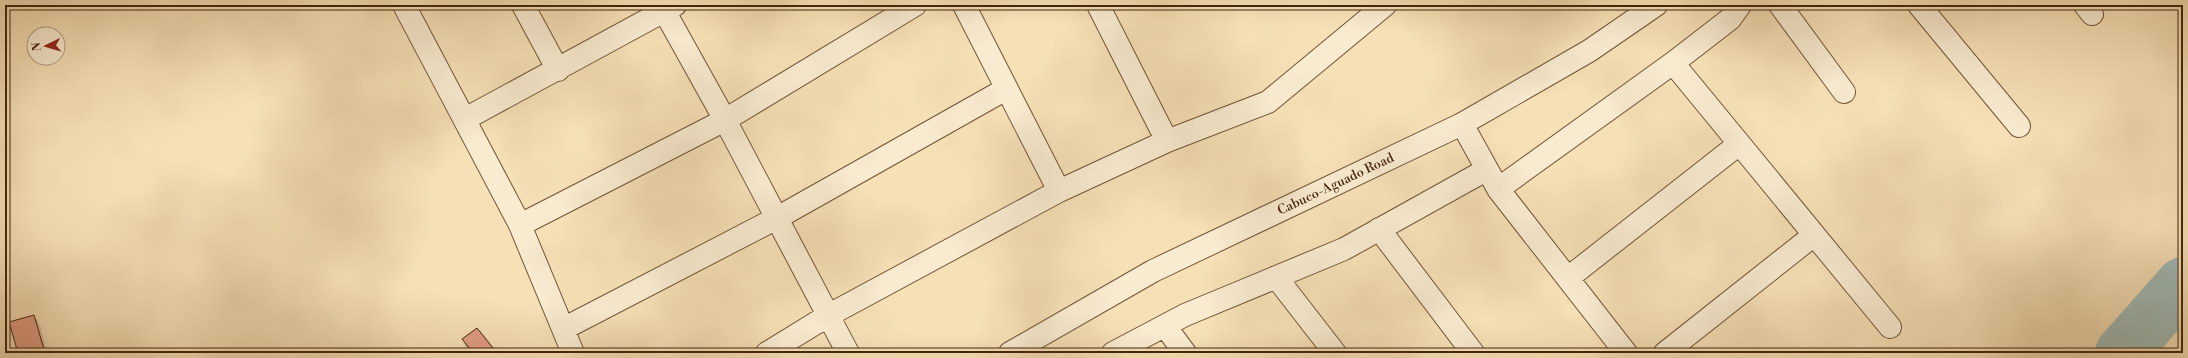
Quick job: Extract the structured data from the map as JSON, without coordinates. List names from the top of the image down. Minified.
{"streets":{"street":["Cabuco-Aguado Road"]},"north":"left"}
